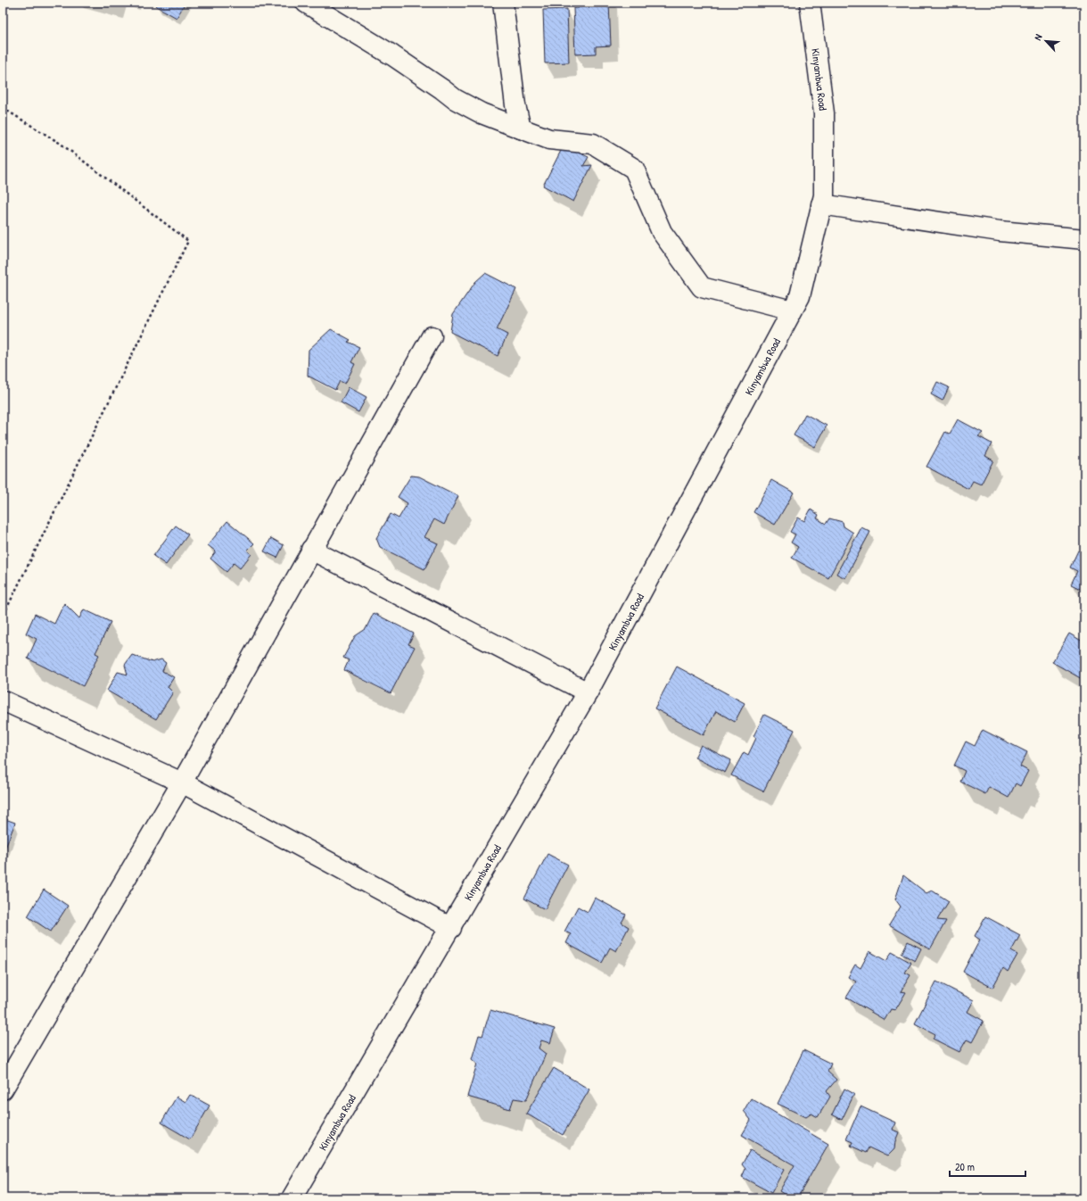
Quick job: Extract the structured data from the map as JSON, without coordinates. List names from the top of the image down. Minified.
{"streets":{"street":["Kinyambwa Road"]},"scale_bar":"20 m","north":"top left"}
